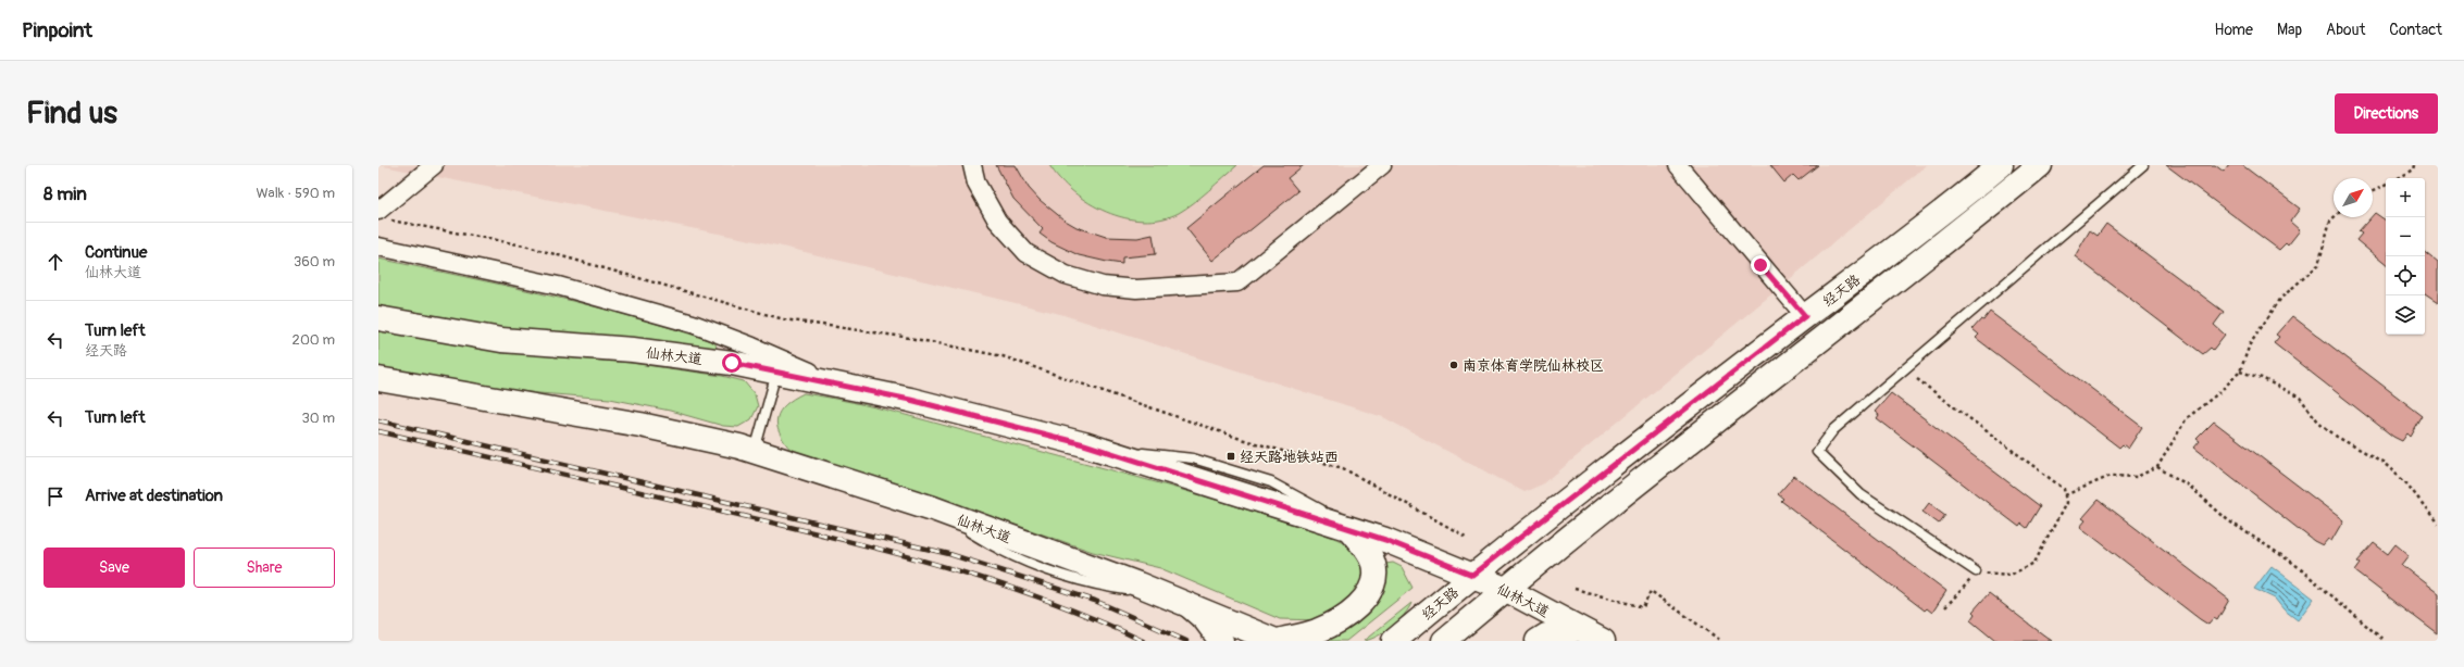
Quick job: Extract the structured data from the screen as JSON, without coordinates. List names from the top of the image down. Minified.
{"streets":{"main road":["经天路","仙林大道"]},"crossings":[["经天路","仙林大道"]],"places":{"other":["南京体育学院仙林校区"],"transit":["经天路地铁站西"]},"north":"top right","page":{"header":"Pinpoint","nav":["Home","Map","About","Contact"],"buttons":["Directions",["Save","Share"]],"title":"Find us","heading":["8 min","Walk · 590 m"],"map_buttons":["+","−"],"list":[["Continue","仙林大道","360 m"],["Turn left","经天路","200 m"],["Turn left","30 m"],"Arrive at destination"]}}
